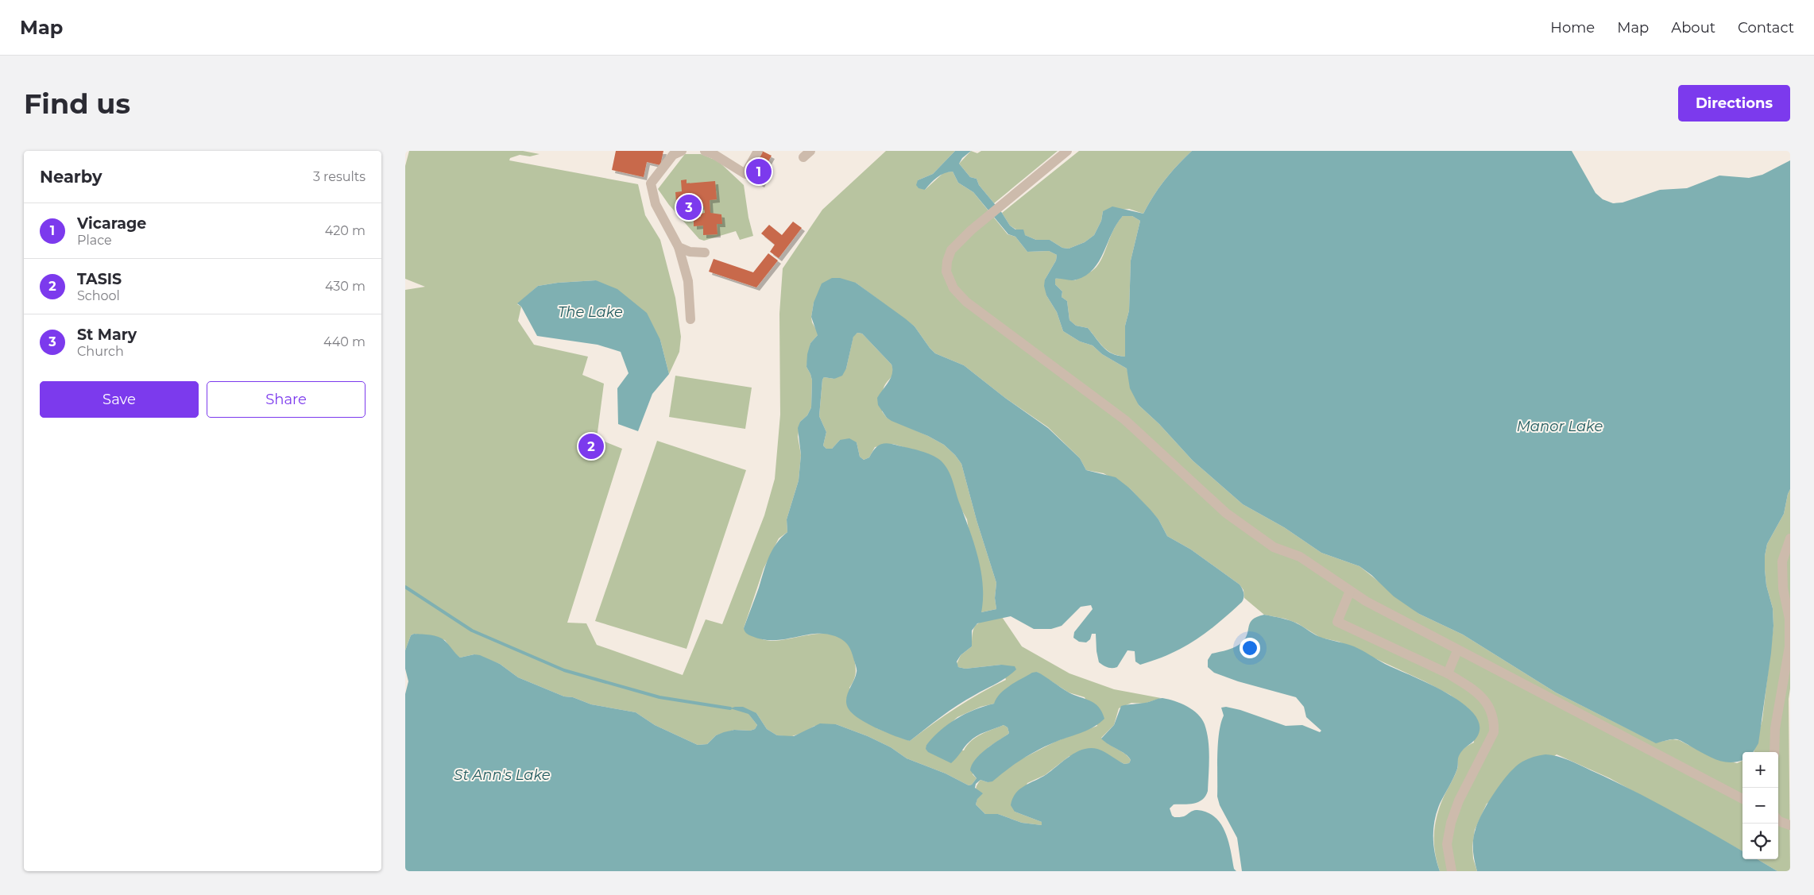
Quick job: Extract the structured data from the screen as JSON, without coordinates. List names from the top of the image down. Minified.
{"water":["The Lake","Manor Lake","St Ann's Lake"],"page":{"header":"Map","nav":["Home","Map","About","Contact"],"buttons":["Directions",["Save","Share"]],"title":"Find us","heading":["Nearby","3 results"],"pins":["1","3","2"],"list":[{"mark":"1","name":"Vicarage","note":"Place","value":"420 m"},{"mark":"2","name":"TASIS","note":"School","value":"430 m"},{"mark":"3","name":"St Mary","note":"Church","value":"440 m"}],"map_buttons":["+","−"]}}
